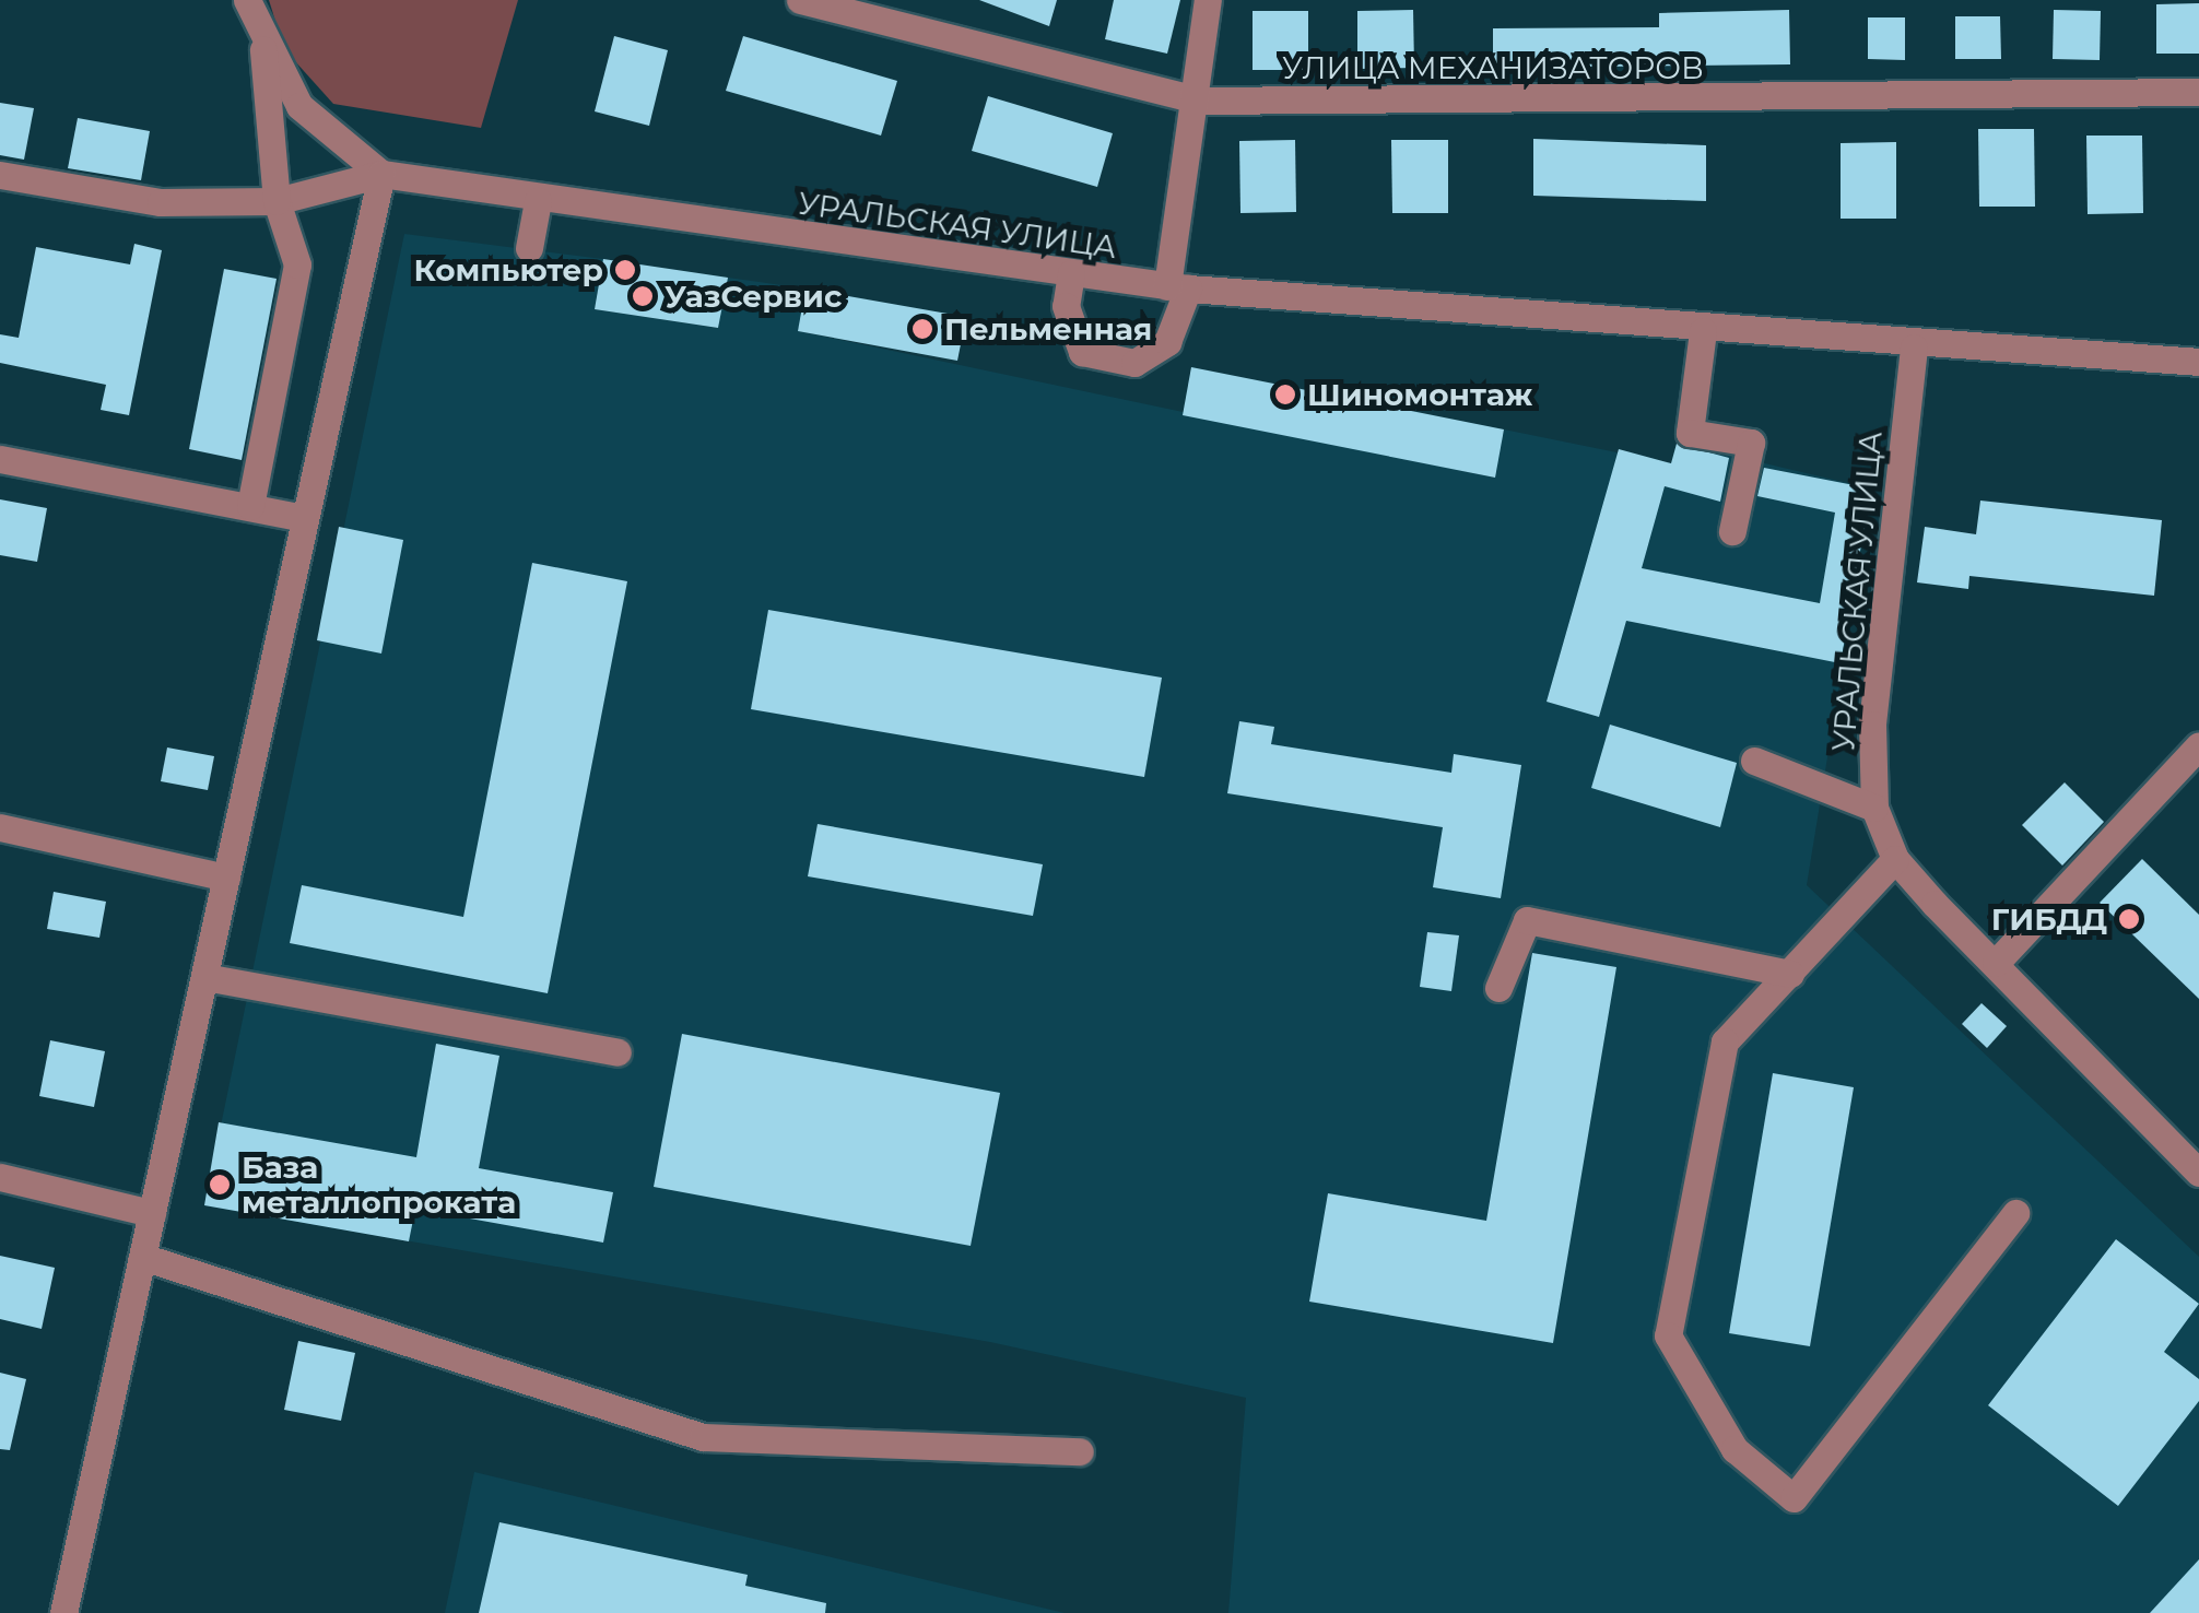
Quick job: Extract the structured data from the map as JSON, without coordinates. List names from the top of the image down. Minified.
{"streets":{"street":["УЛИЦА МЕХАНИЗАТОРОВ","УРАЛЬСКАЯ УЛИЦА"]},"places":["Компьютер","УазСервис","Пельменная","Шиномонтаж","ГИБДД","База металлопроката"]}
